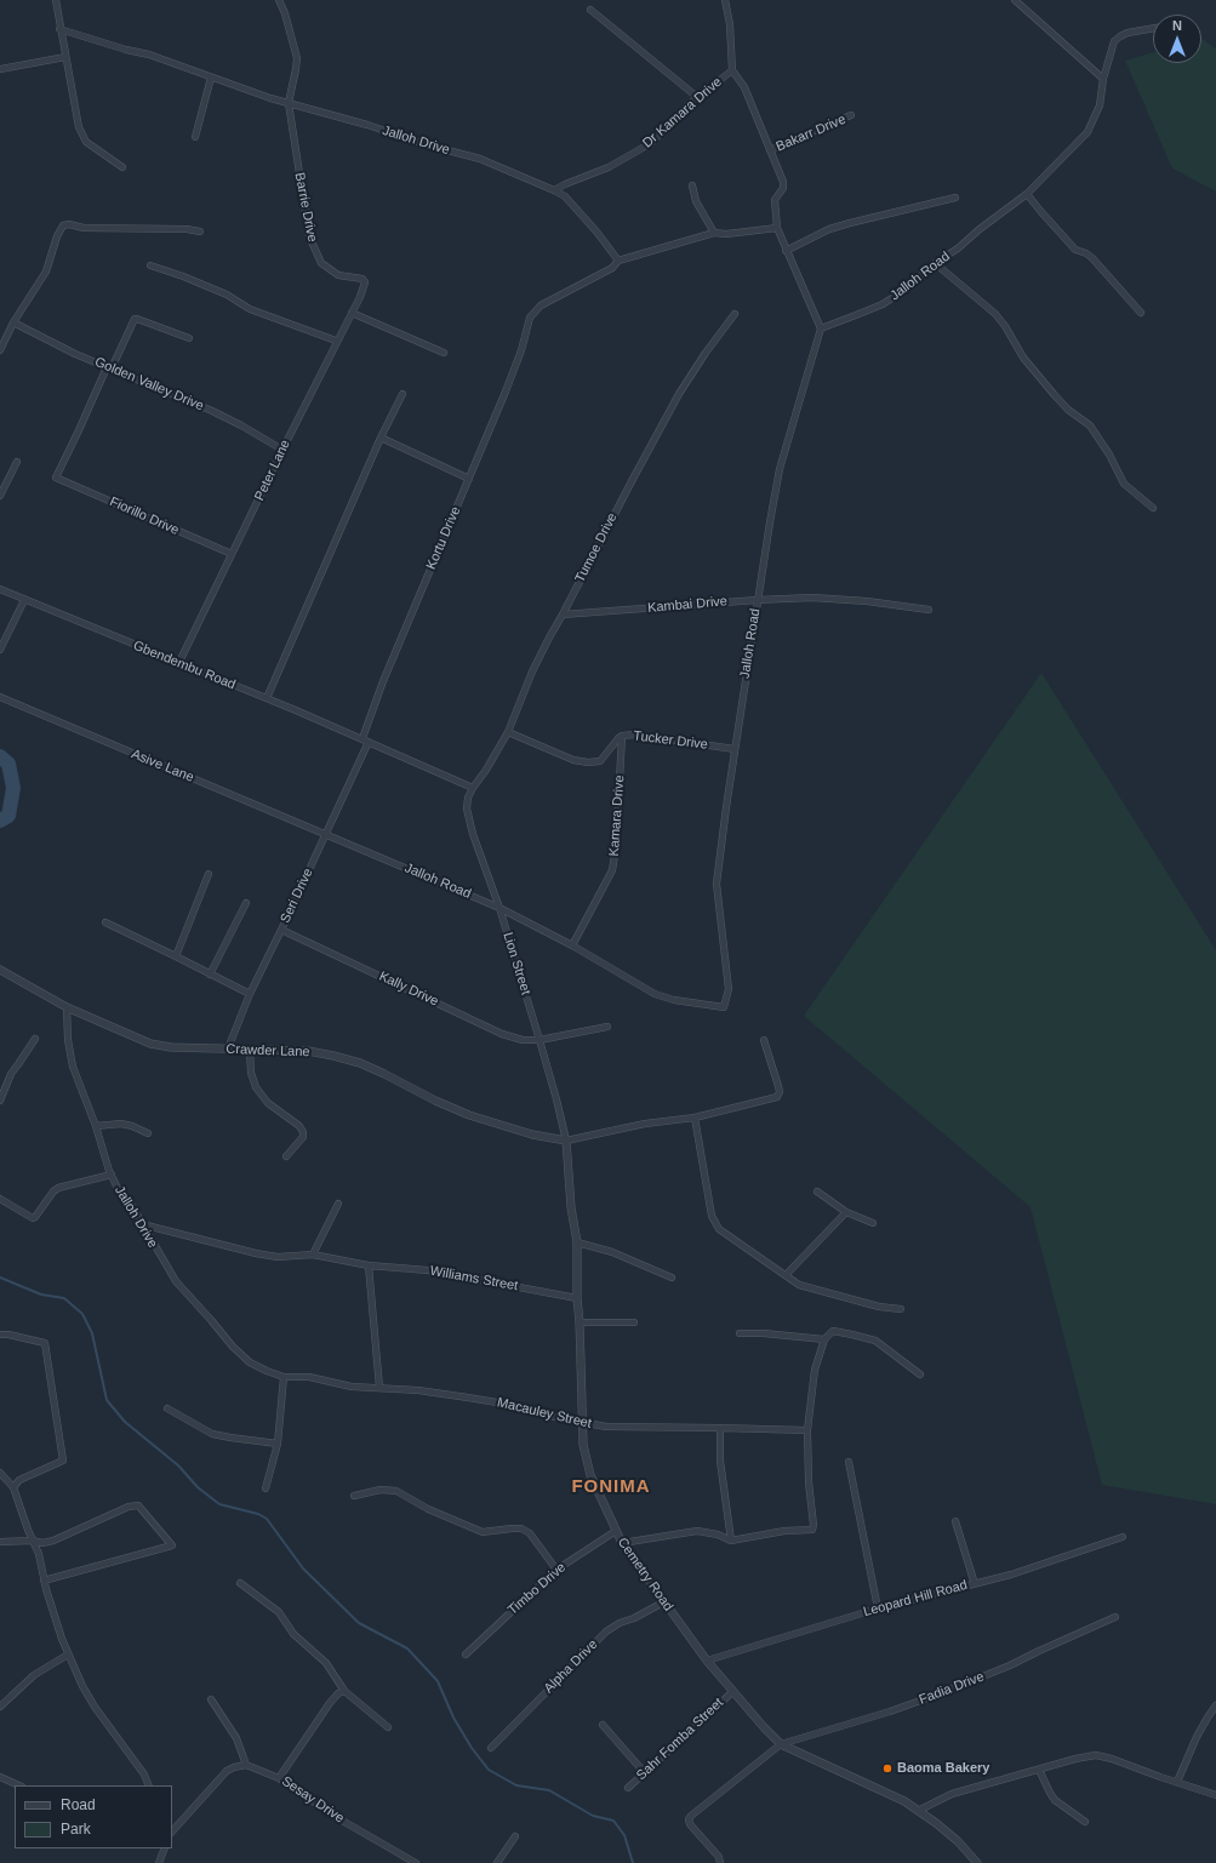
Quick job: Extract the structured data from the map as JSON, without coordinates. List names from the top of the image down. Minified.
{"streets":{"street":["Dr Kamara Drive","Bakarr Drive","Jalloh Drive","Barrie Drive","Jalloh Road","Golden Valley Drive","Peter Lane","Fiorillo Drive","Kortu Drive","Tumoe Drive","Kambai Drive","Gbendembu Road","Tucker Drive","Asive Lane","Kamara Drive","Seri Drive","Lion Street","Kally Drive","Crawder Lane","Williams Street","Macauley Street","Cemetry Road","Timbo Drive","Leopard Hill Road","Alpha Drive","Fadia Drive","Sahr Fomba Street","Sesay Drive"]},"crossings":[["Dr Kamara Drive","Jalloh Drive"],["Jalloh Drive","Barrie Drive"],["Jalloh Drive","Kortu Drive"],["Jalloh Drive","Crawder Lane"],["Jalloh Drive","Williams Street"],["Jalloh Drive","Macauley Street"],["Barrie Drive","Peter Lane"],["Jalloh Road","Kambai Drive"],["Jalloh Road","Tucker Drive"],["Jalloh Road","Asive Lane"],["Jalloh Road","Kamara Drive"],["Jalloh Road","Seri Drive"],["Jalloh Road","Lion Street"],["Golden Valley Drive","Peter Lane"],["Golden Valley Drive","Fiorillo Drive"],["Peter Lane","Fiorillo Drive"],["Peter Lane","Gbendembu Road"],["Kortu Drive","Gbendembu Road"],["Kortu Drive","Seri Drive"],["Tumoe Drive","Kambai Drive"],["Tumoe Drive","Gbendembu Road"],["Tumoe Drive","Tucker Drive"],["Tumoe Drive","Lion Street"],["Gbendembu Road","Seri Drive"],["Gbendembu Road","Lion Street"],["Tucker Drive","Kamara Drive"],["Asive Lane","Seri Drive"],["Seri Drive","Kally Drive"],["Seri Drive","Crawder Lane"],["Lion Street","Kally Drive"],["Lion Street","Crawder Lane"],["Lion Street","Cemetry Road"],["Crawder Lane","Cemetry Road"],["Williams Street","Cemetry Road"],["Macauley Street","Cemetry Road"],["Cemetry Road","Timbo Drive"],["Cemetry Road","Leopard Hill Road"],["Cemetry Road","Alpha Drive"],["Cemetry Road","Fadia Drive"],["Cemetry Road","Sahr Fomba Street"]],"districts":["FONIMA"],"places":["Baoma Bakery"],"legend":["Road","Park"],"north":"top"}
